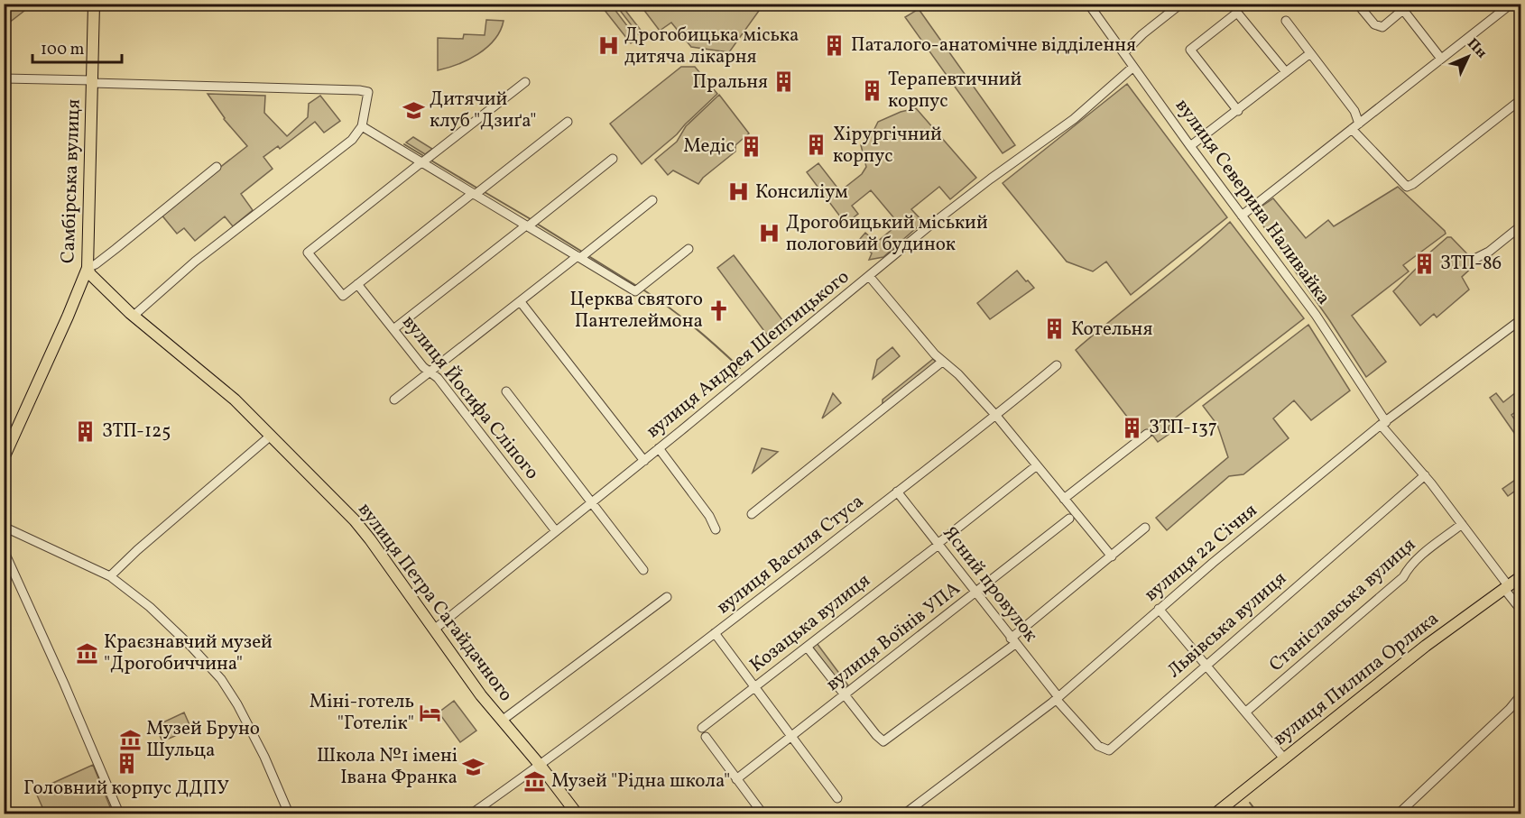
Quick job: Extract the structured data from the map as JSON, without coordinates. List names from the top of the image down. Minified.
{"streets":{"main road":["Самбірська вулиця","вулиця Петра Сагайдачного","вулиця Пилипа Орлика"],"street":["вулиця Северина Наливайка","вулиця Андрея Шептицького","вулиця Йосифа Сліпого","вулиця 22 Січня","вулиця Василя Стуса","Ясний провулок","Станіславська вулиця","Козацька вулиця","Львівська вулиця","вулиця Воїнів УПА"]},"crossings":[["Самбірська вулиця","вулиця Петра Сагайдачного"],["вулиця Северина Наливайка","вулиця Андрея Шептицького"],["вулиця Северина Наливайка","вулиця 22 Січня"],["вулиця Северина Наливайка","Станіславська вулиця"],["вулиця Северина Наливайка","Львівська вулиця"],["вулиця Северина Наливайка","вулиця Пилипа Орлика"],["вулиця Андрея Шептицького","вулиця Йосифа Сліпого"],["вулиця Андрея Шептицького","вулиця Петра Сагайдачного"],["вулиця 22 Січня","Ясний провулок"],["вулиця 22 Січня","Львівська вулиця"],["вулиця Василя Стуса","Ясний провулок"],["вулиця Василя Стуса","вулиця Петра Сагайдачного"],["Ясний провулок","Козацька вулиця"],["Ясний провулок","Львівська вулиця"],["Ясний провулок","вулиця Воїнів УПА"]],"places":{"building":["Паталого-анатомічне відділення","Пральня","Терапевтичний корпус","Хірургічний корпус","Медіс","ЗТП-86","Котельня","ЗТП-137","ЗТП-125","Головний корпус ДДПУ"],"hospital":["Дрогобицька міська дитяча лікарня","Консиліум","Дрогобицький міський пологовий будинок"],"school or university":["Дитячий клуб \"Дзиґа\"","Школа №1 імені Івана Франка"],"church":["Церква святого Пантелеймона"],"museum":["Краєзнавчий музей \"Дрогобиччина\"","Музей Бруно Шульца","Музей \"Рідна школа\""],"hotel":["Міні-готель \"Готелік\""]},"scale_bar":"100 m","north":"top right"}
